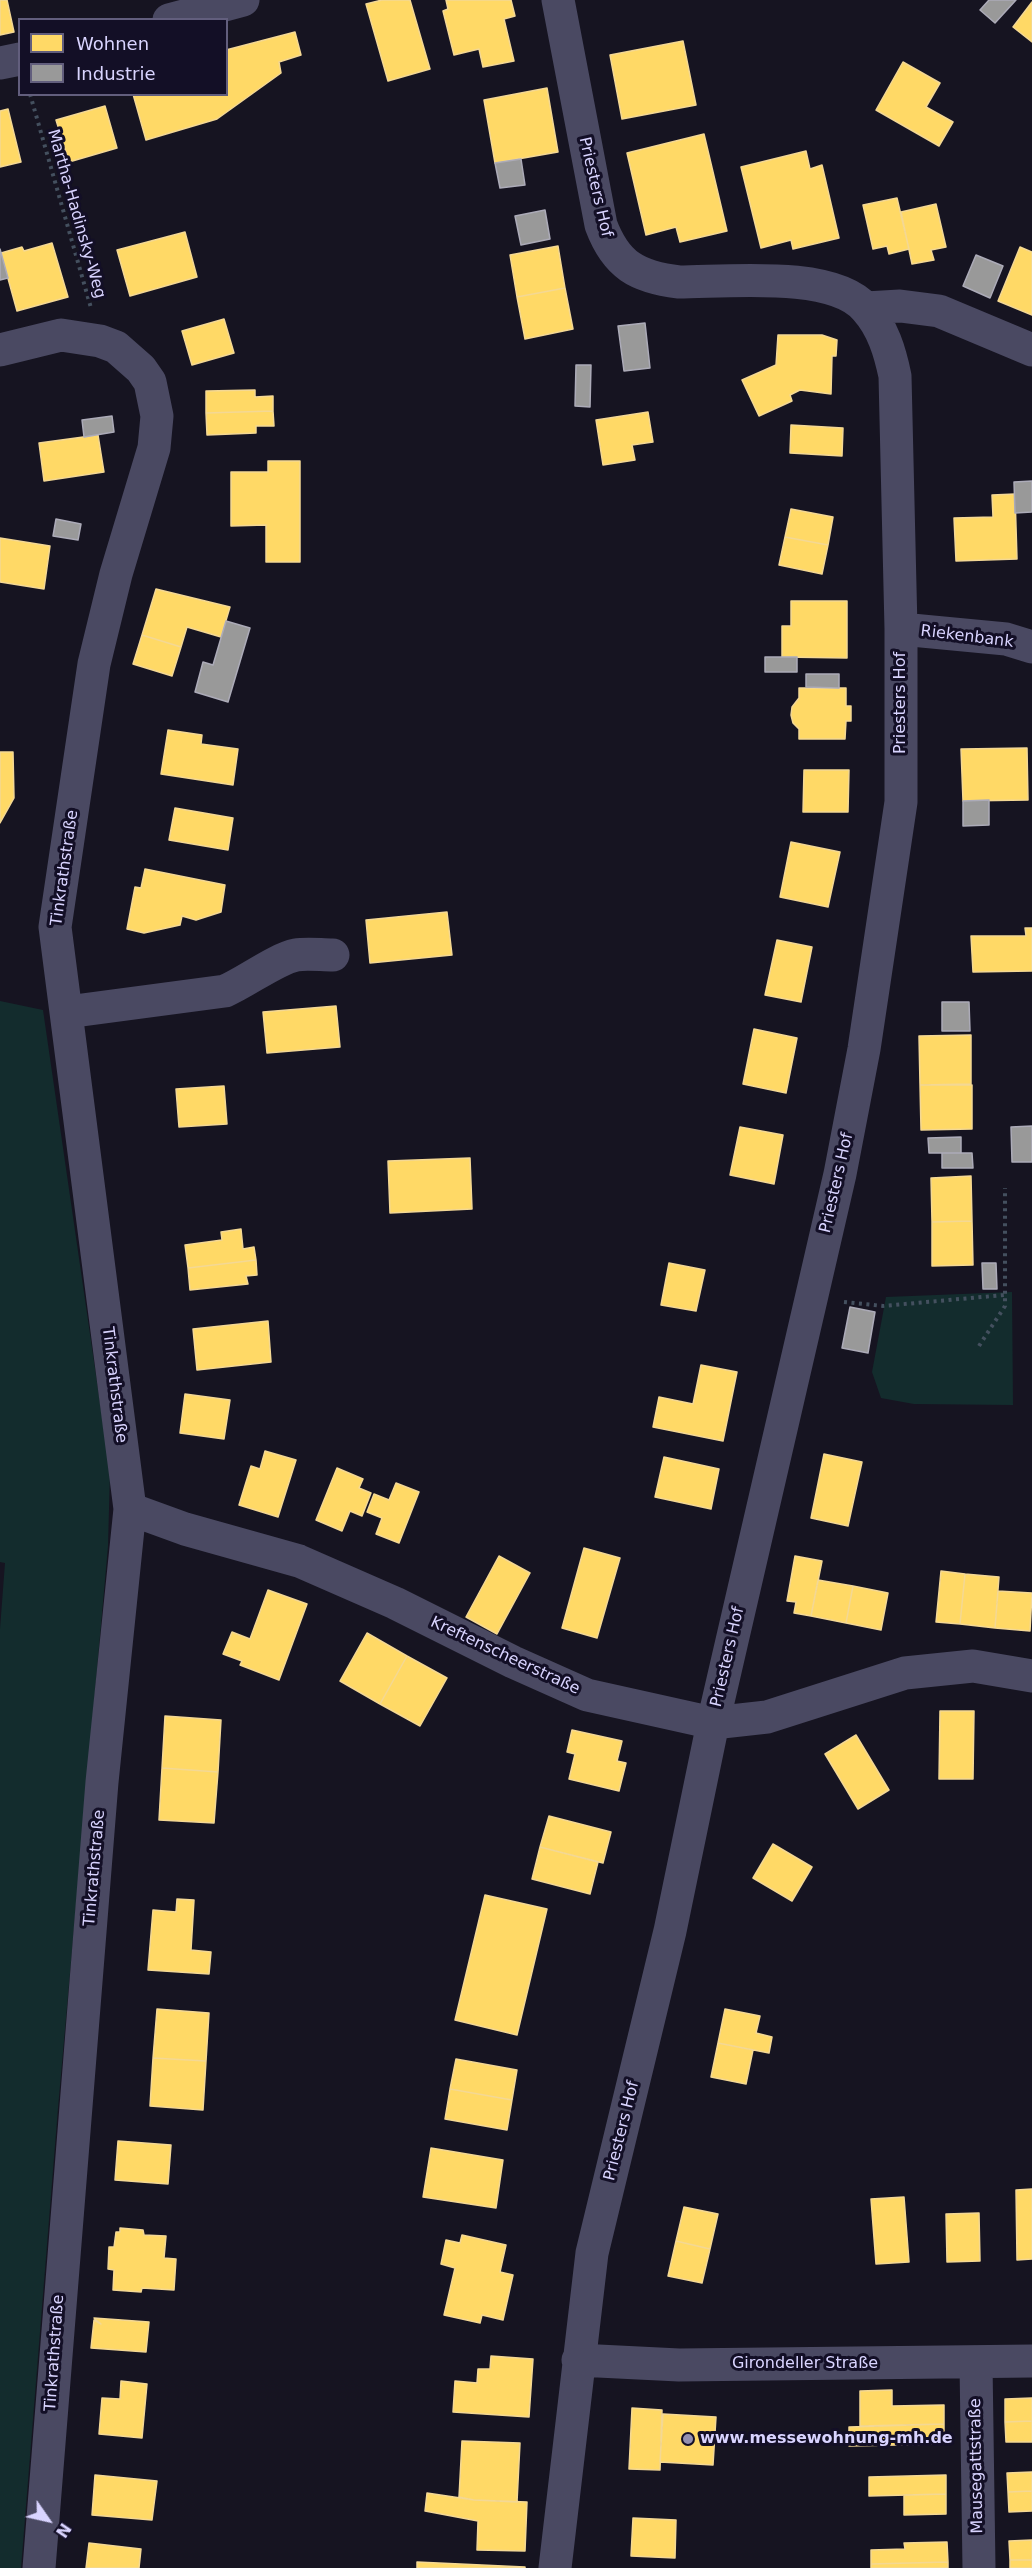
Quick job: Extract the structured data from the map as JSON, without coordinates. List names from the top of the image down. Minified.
{"streets":{"street":["Priesters Hof","Riekenbank","Tinkrathstraße","Kreftenscheerstraße","Girondeller Straße","Mausegattstraße"],"path":["Martha-Hadinsky-Weg"]},"crossings":[["Priesters Hof","Riekenbank"],["Priesters Hof","Kreftenscheerstraße"],["Priesters Hof","Girondeller Straße"],["Martha-Hadinsky-Weg","Tinkrathstraße"],["Tinkrathstraße","Kreftenscheerstraße"],["Girondeller Straße","Mausegattstraße"]],"places":["www.messewohnung-mh.de"],"legend":["Wohnen","Industrie"],"north":"bottom right"}
